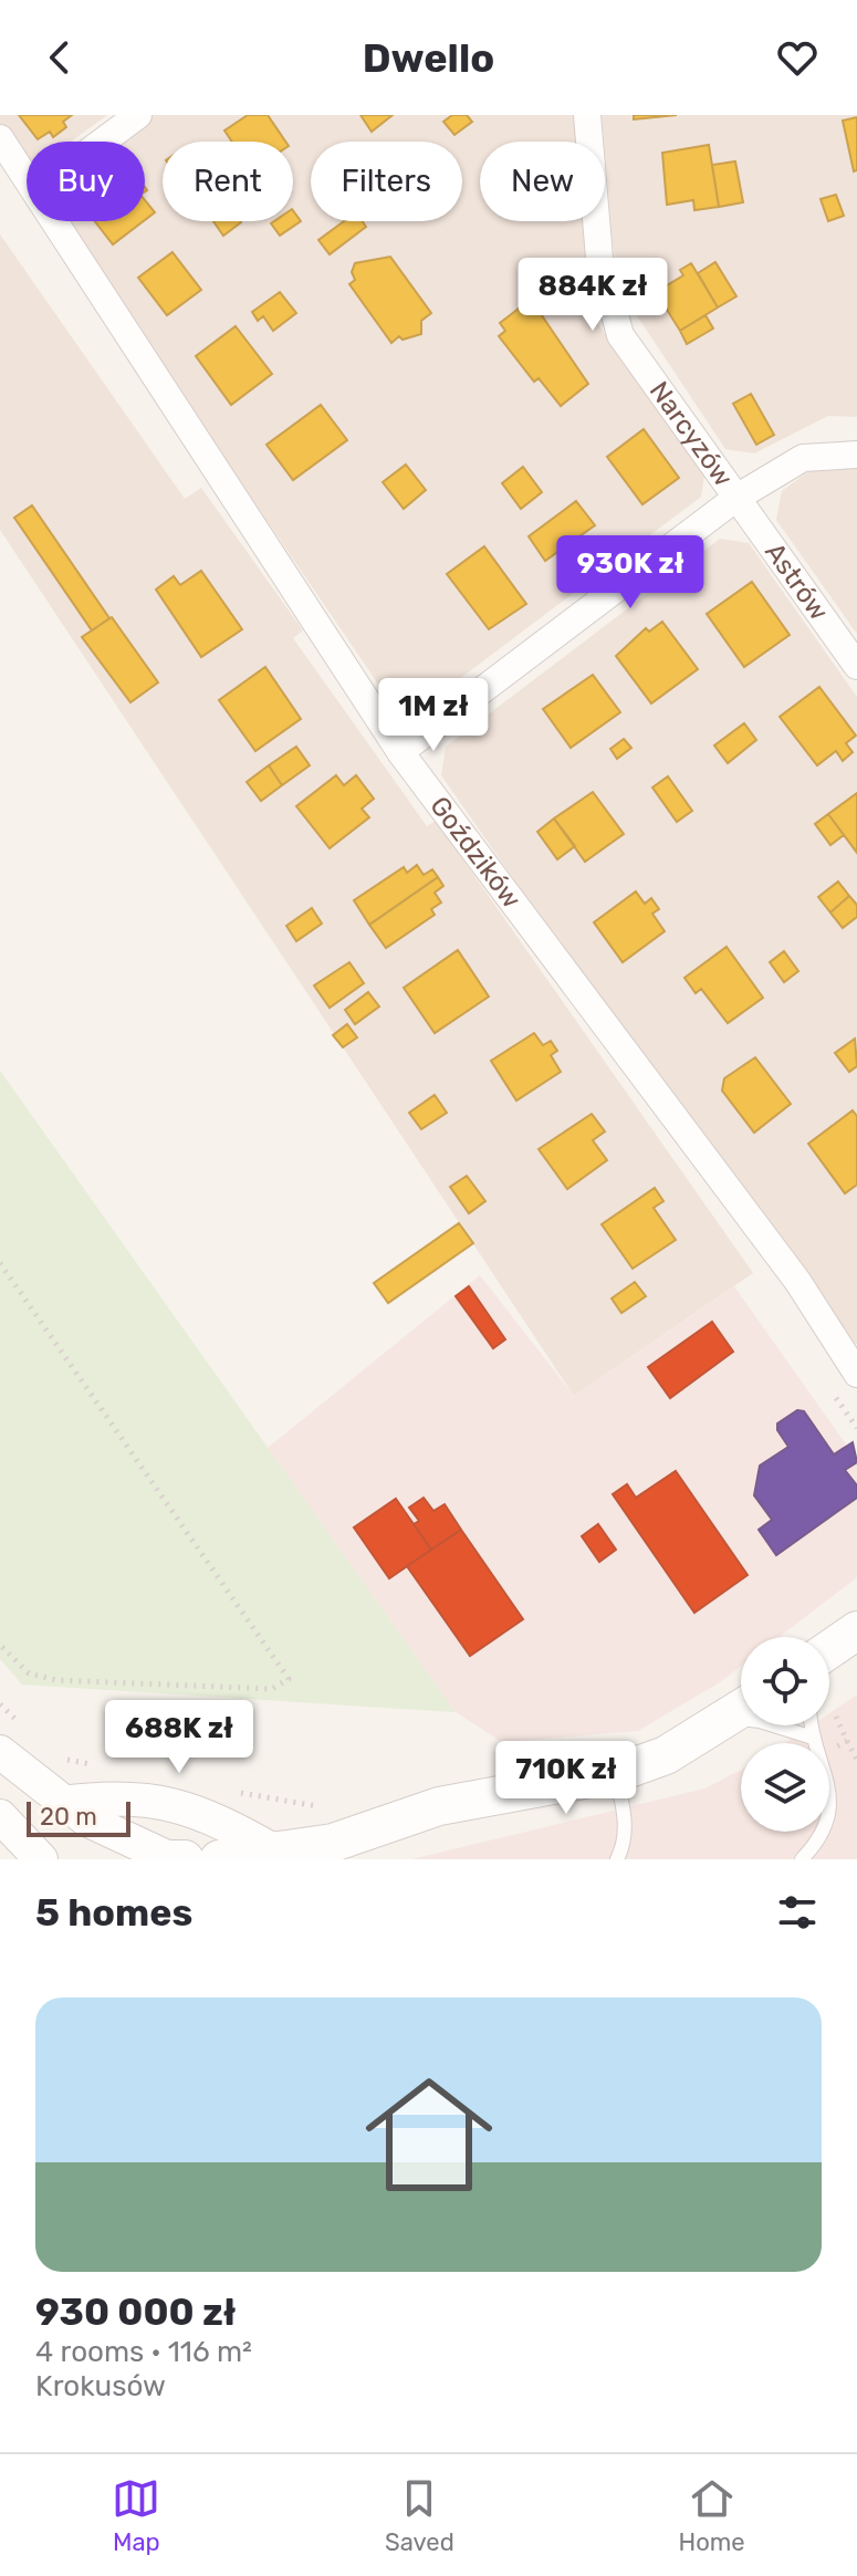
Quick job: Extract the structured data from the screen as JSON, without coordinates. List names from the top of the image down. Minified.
{"streets":{"street":["Narcyzów","Astrów","Goździków"]},"crossings":[["Narcyzów","Astrów"]],"scale_bar":"20 m","page":{"header":"Dwello","chip":["Buy","Rent","Filters","New"],"price":["884K zł","930K zł","1M zł","688K zł","710K zł"],"scale":"20 m","heading":"5 homes","list":[{"name":"930 000 zł","note":"4 rooms · 116 m² · Krokusów"}],"tabs":["Map","Saved","Home"]}}
